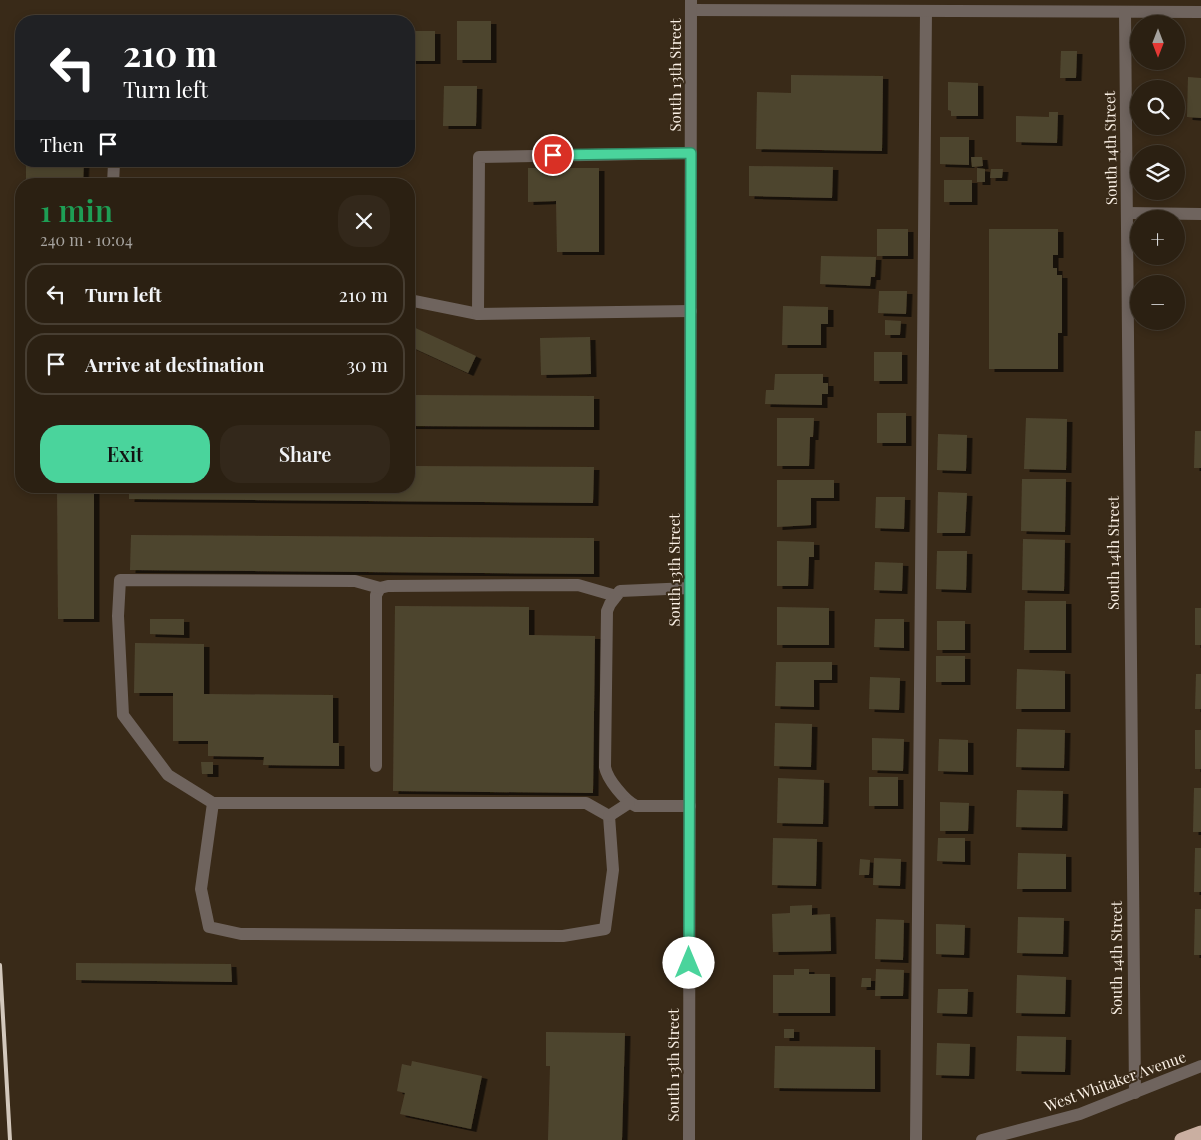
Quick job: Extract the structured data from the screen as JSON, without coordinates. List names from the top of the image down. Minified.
{"streets":{"street":["South 13th Street","South 14th Street","West Whitaker Avenue"]},"crossings":[["South 14th Street","West Whitaker Avenue"]],"north":"bottom","page":{"map_buttons":["+","−"],"turn":["210 m","Turn left"],"then":"Then","heading":["1 min","240 m · 10:04"],"list":[{"name":"Turn left","value":"210 m"},{"name":"Arrive at destination","value":"30 m"}],"buttons":["Exit","Share"]}}
